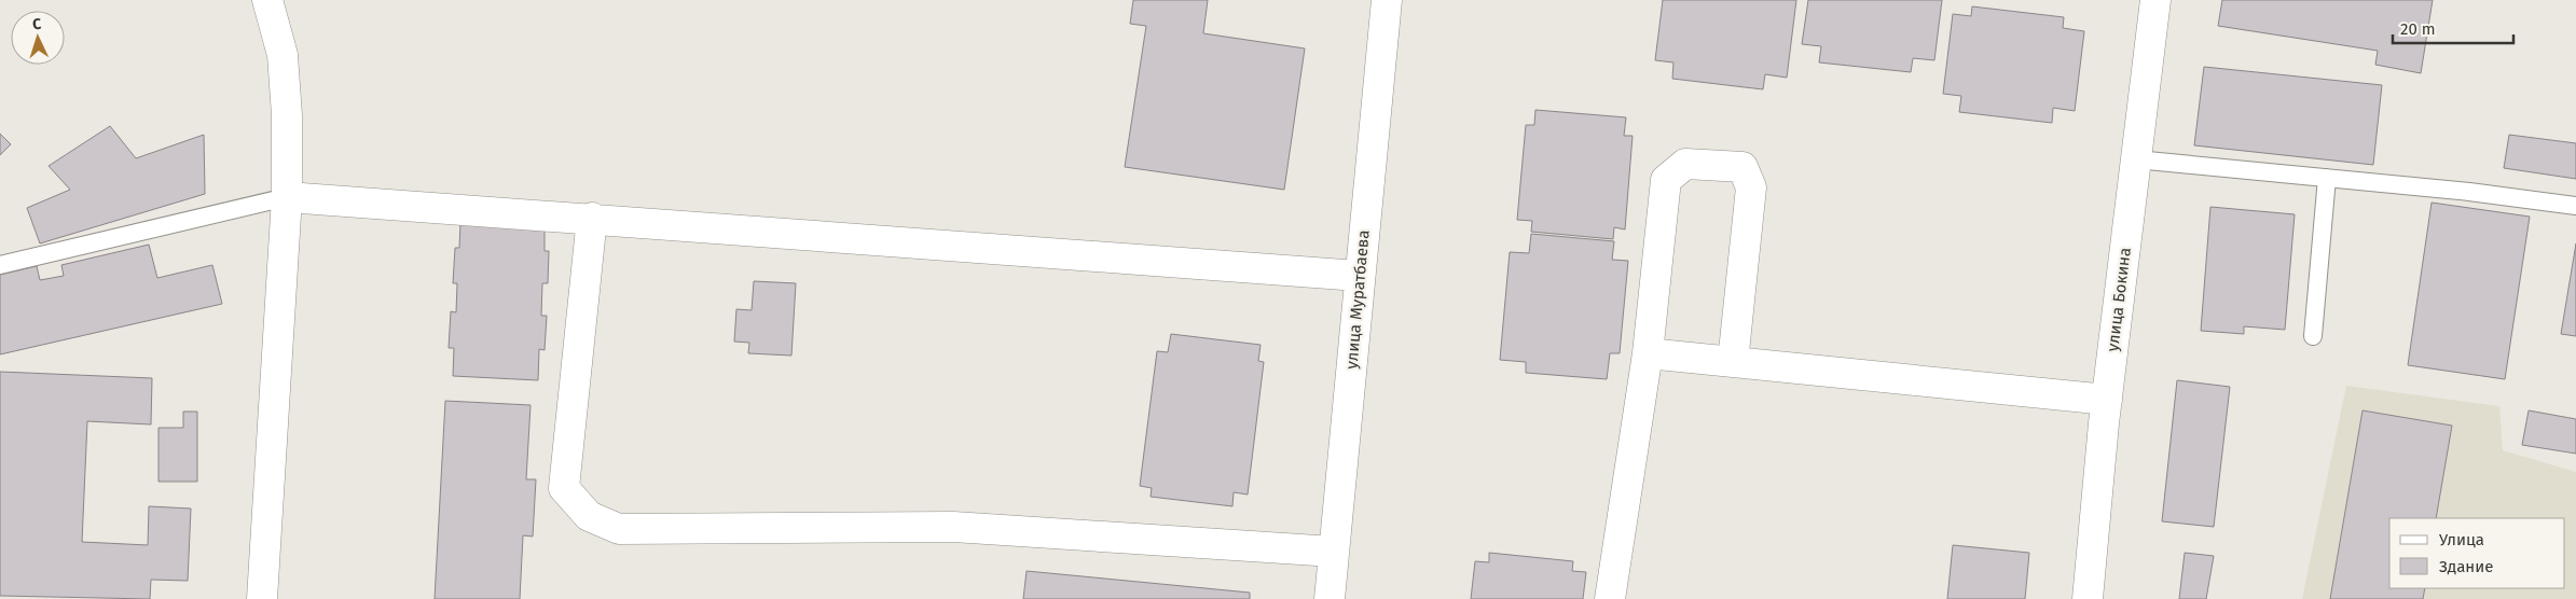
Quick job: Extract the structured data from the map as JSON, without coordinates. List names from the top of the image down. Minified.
{"streets":{"street":["улица Муратбаева","улица Бокина"]},"legend":["Улица","Здание"],"scale_bar":"20 m","north":"top"}
